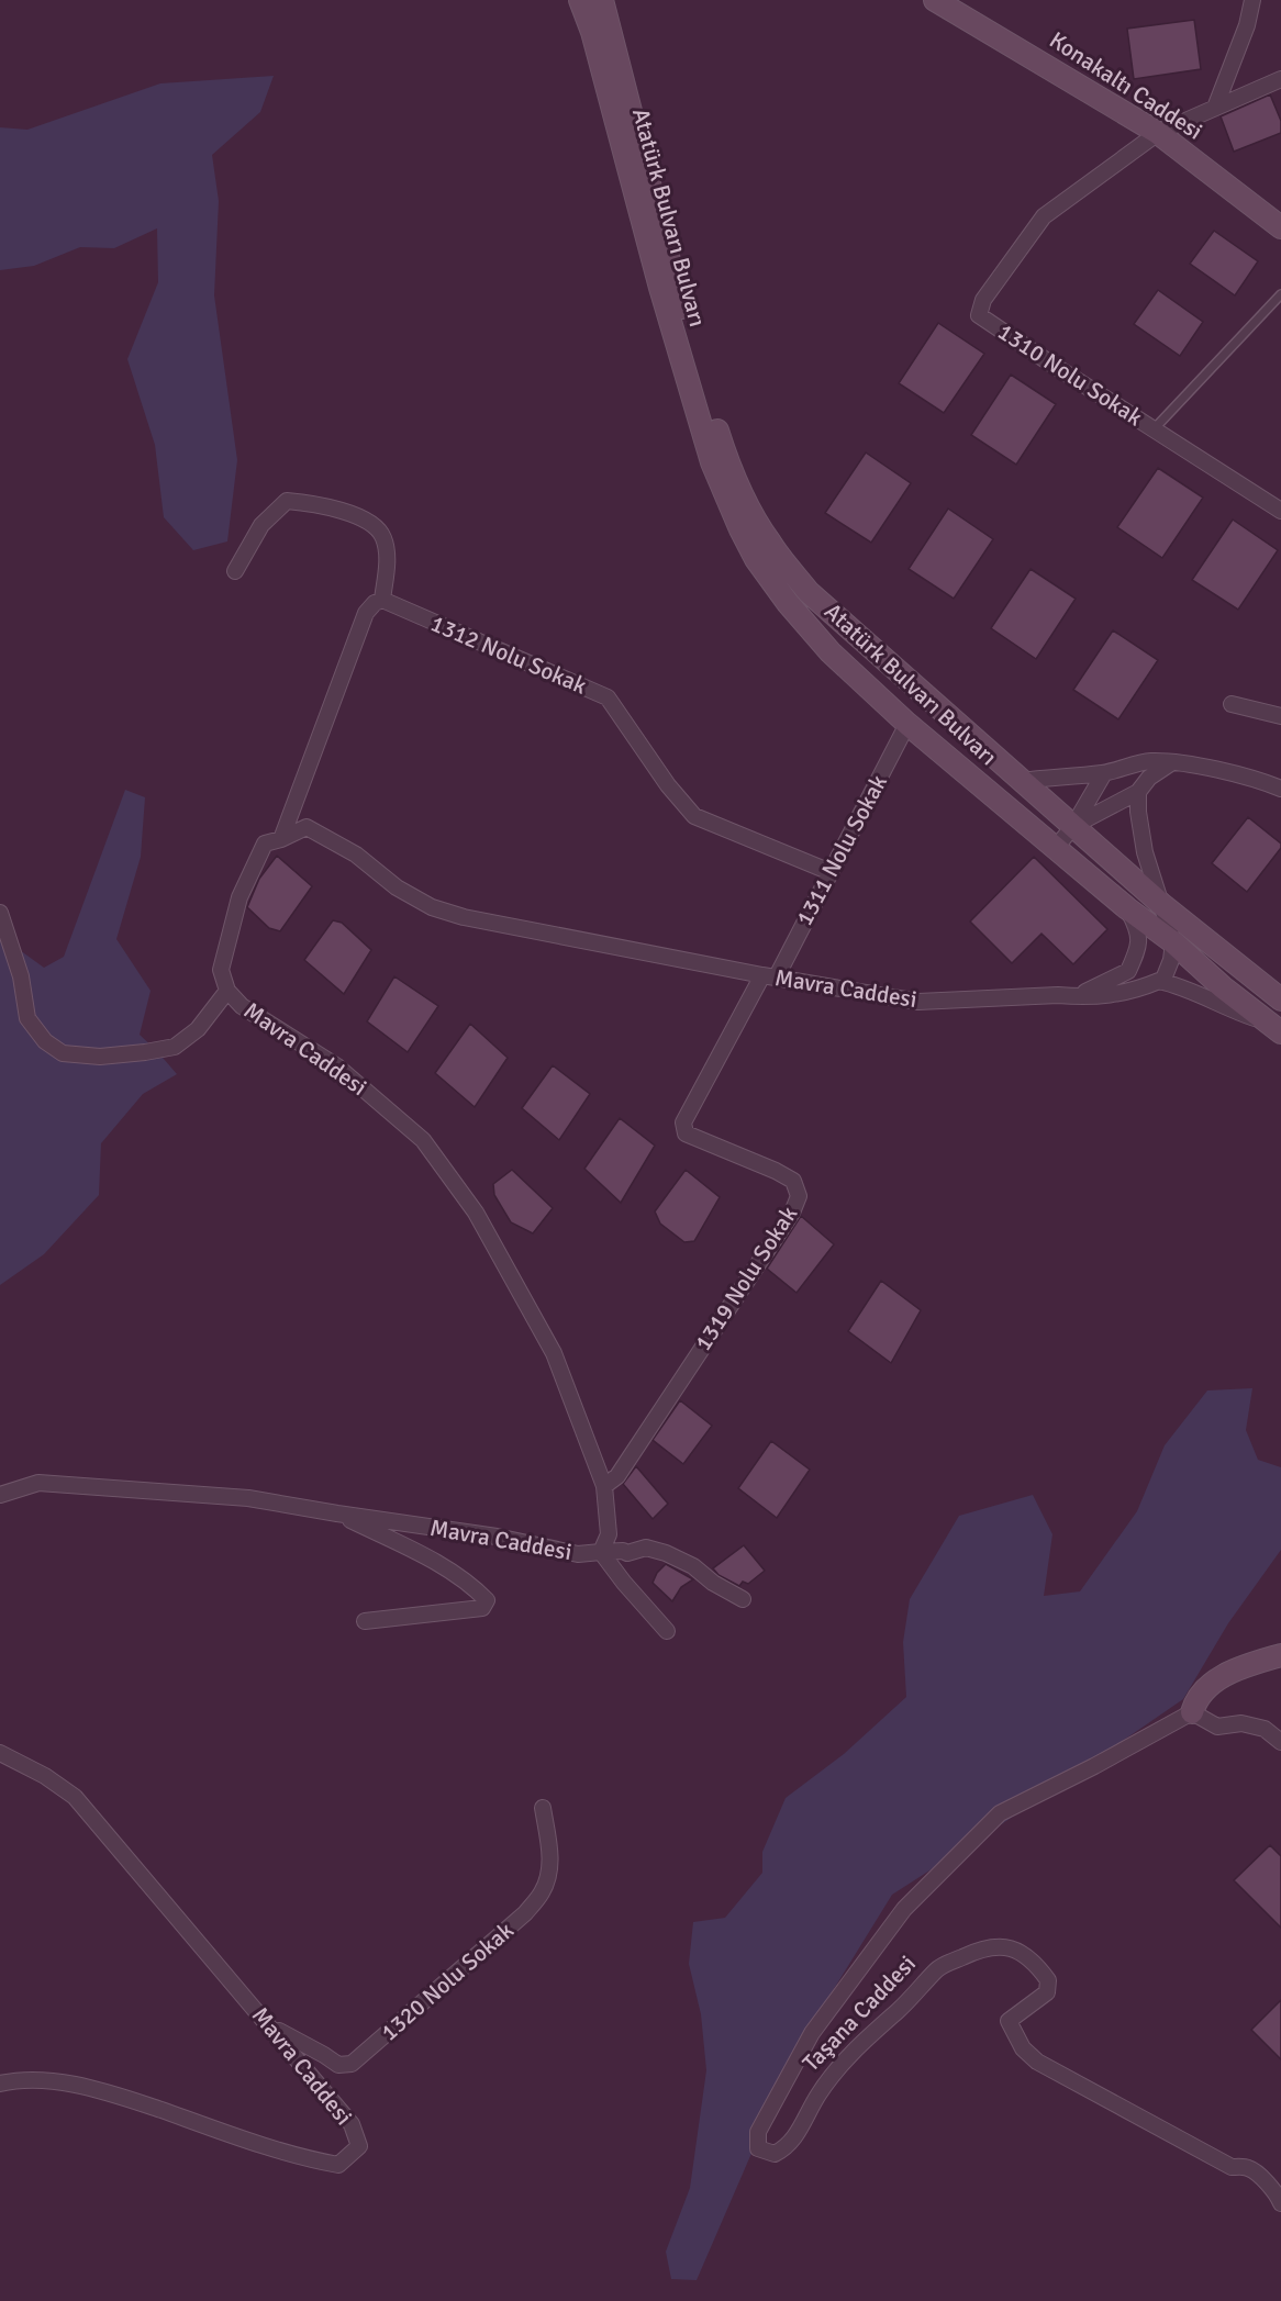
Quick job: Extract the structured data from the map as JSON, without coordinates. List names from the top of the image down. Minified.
{"streets":{"street":["Konakaltı Caddesi","Atatürk Bulvarı Bulvarı","1310 Nolu Sokak","1312 Nolu Sokak","1311 Nolu Sokak","Mavra Caddesi","1319 Nolu Sokak","1320 Nolu Sokak","Taşana Caddesi"]},"crossings":[["Konakaltı Caddesi","1310 Nolu Sokak"],["Atatürk Bulvarı Bulvarı","1311 Nolu Sokak"],["Atatürk Bulvarı Bulvarı","Mavra Caddesi"],["1312 Nolu Sokak","1311 Nolu Sokak"],["1311 Nolu Sokak","Mavra Caddesi"],["1311 Nolu Sokak","1319 Nolu Sokak"],["Mavra Caddesi","1319 Nolu Sokak"],["Mavra Caddesi","1320 Nolu Sokak"]]}
